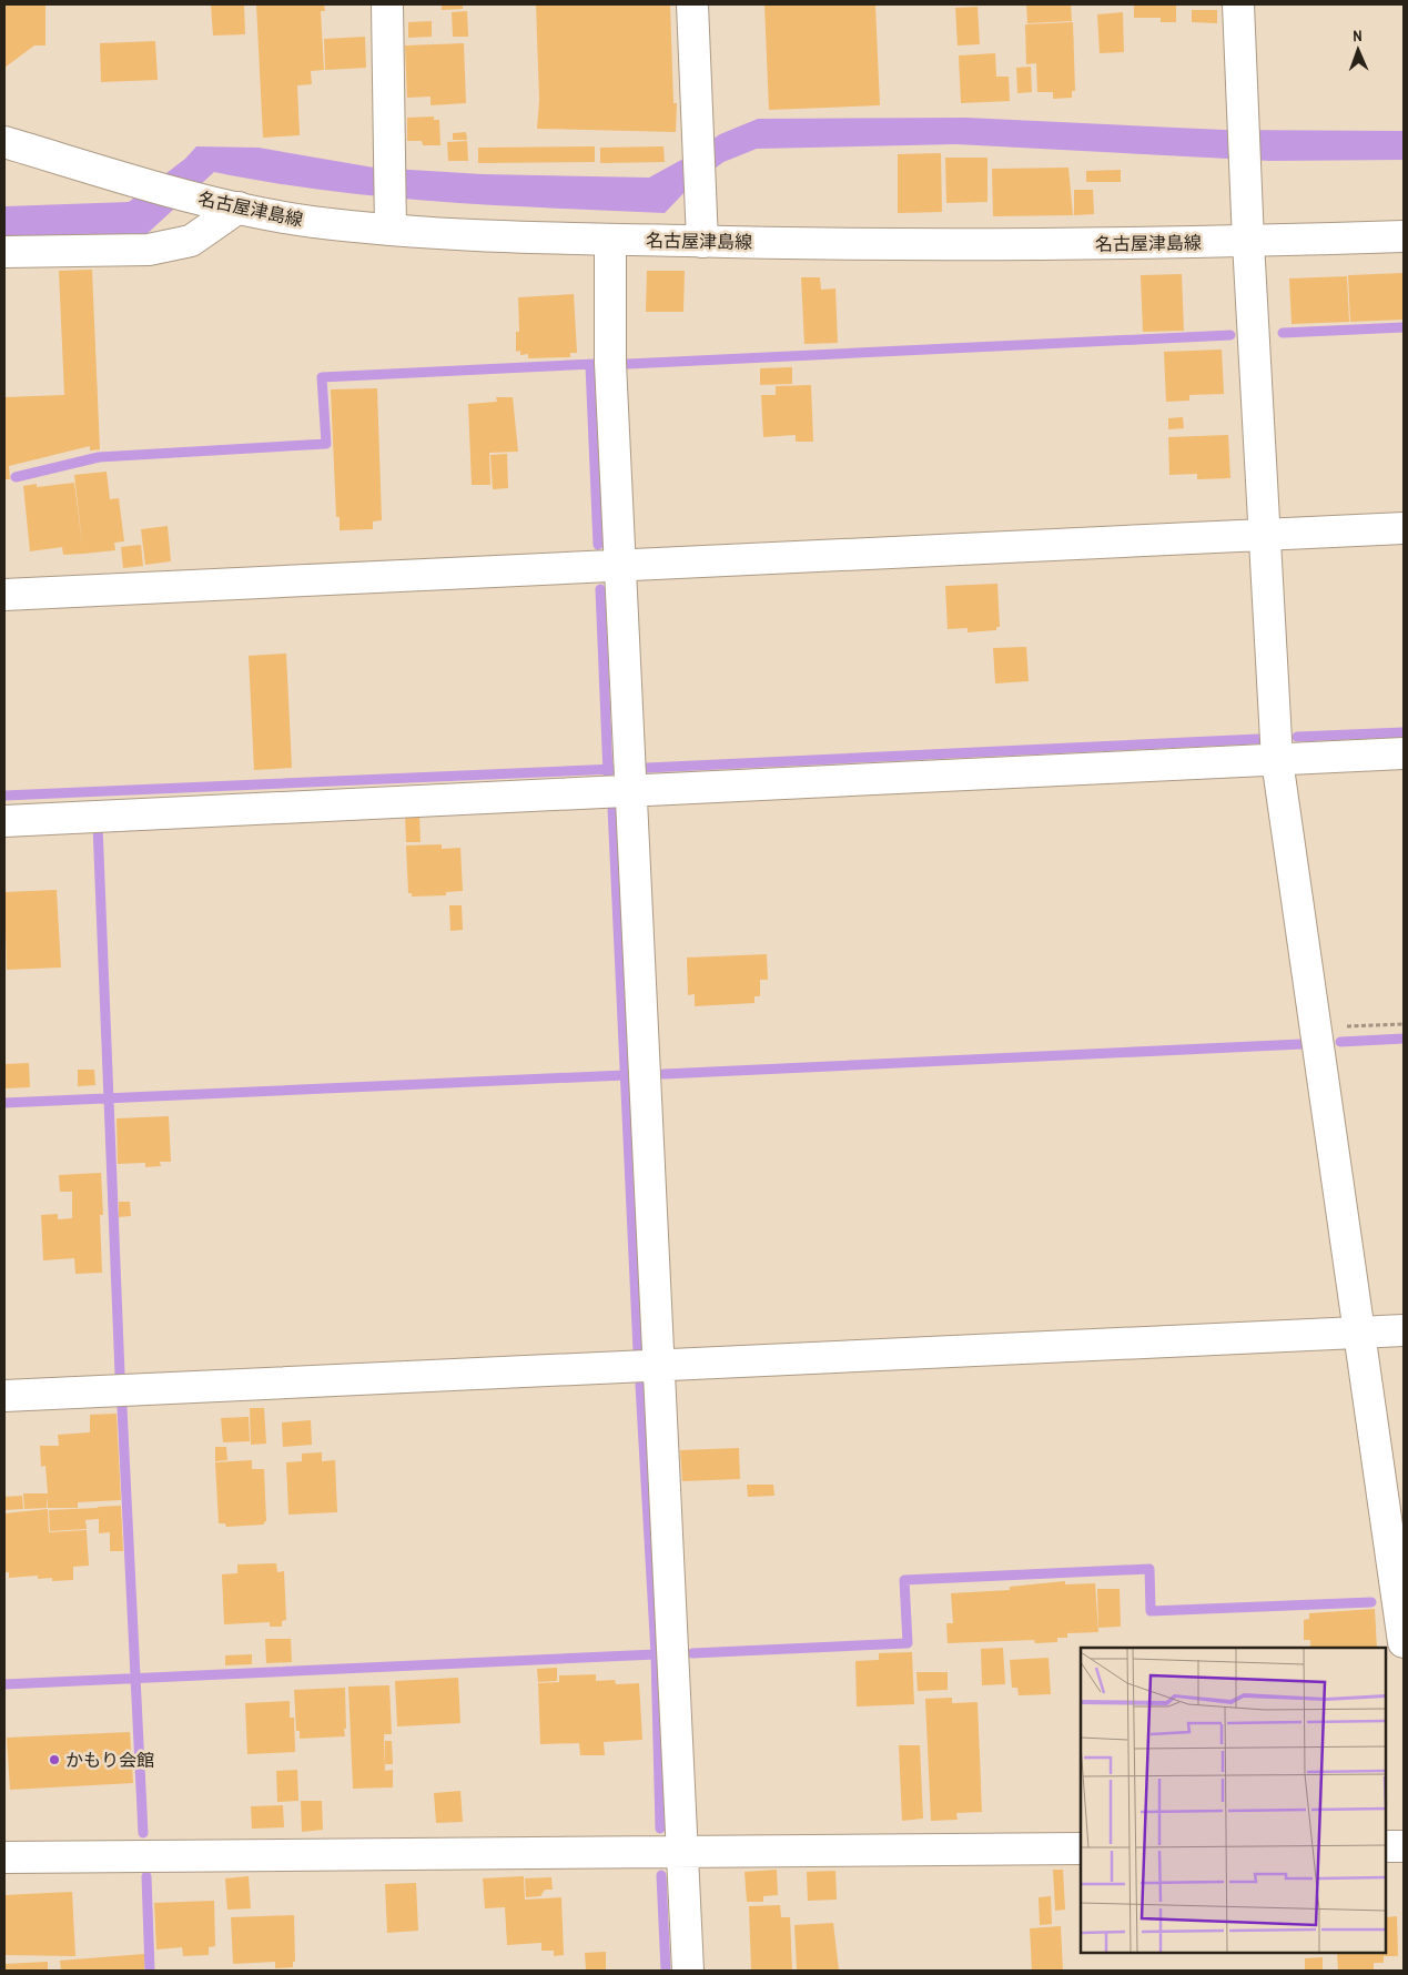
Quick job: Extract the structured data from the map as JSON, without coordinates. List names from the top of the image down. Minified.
{"streets":{"street":["名古屋津島線"]},"places":["かもり会館"],"north":"top"}
